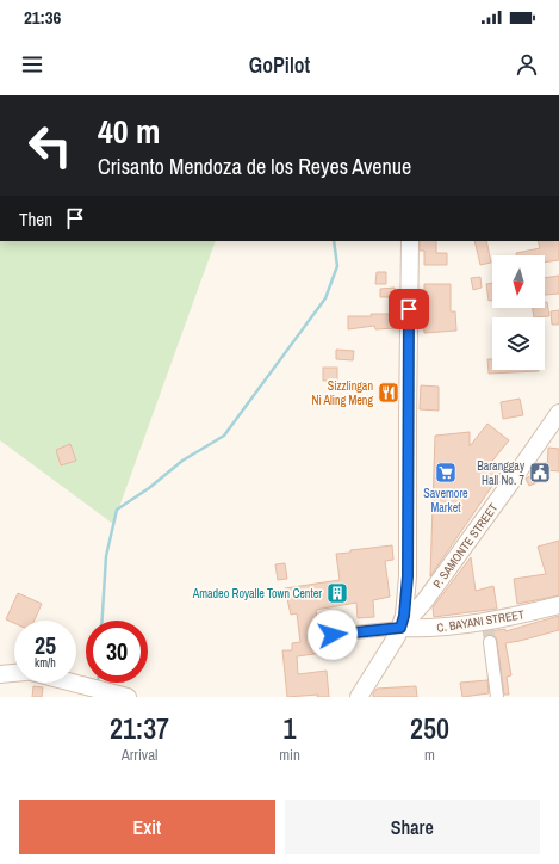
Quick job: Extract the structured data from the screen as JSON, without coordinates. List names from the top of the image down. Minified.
{"streets":{"main road":["P. SAMONTE STREET","C. BAYANI STREET"]},"crossings":[["P. SAMONTE STREET","C. BAYANI STREET"]],"places":{"restaurant":["Sizzlingan Ni Aling Meng"],"supermarket":["Savemore Market"],"public building":["Baranggay Hall No. 7"],"building":["Amadeo Royalle Town Center"]},"north":"bottom","page":{"status":"21:36","header":"GoPilot","turn":["40 m","Crisanto Mendoza de los Reyes Avenue"],"then":"Then","speed":"25 km/h","limit":"30","eta":["21:37","Arrival","1","min","250","m"],"buttons":["Exit","Share"]}}
